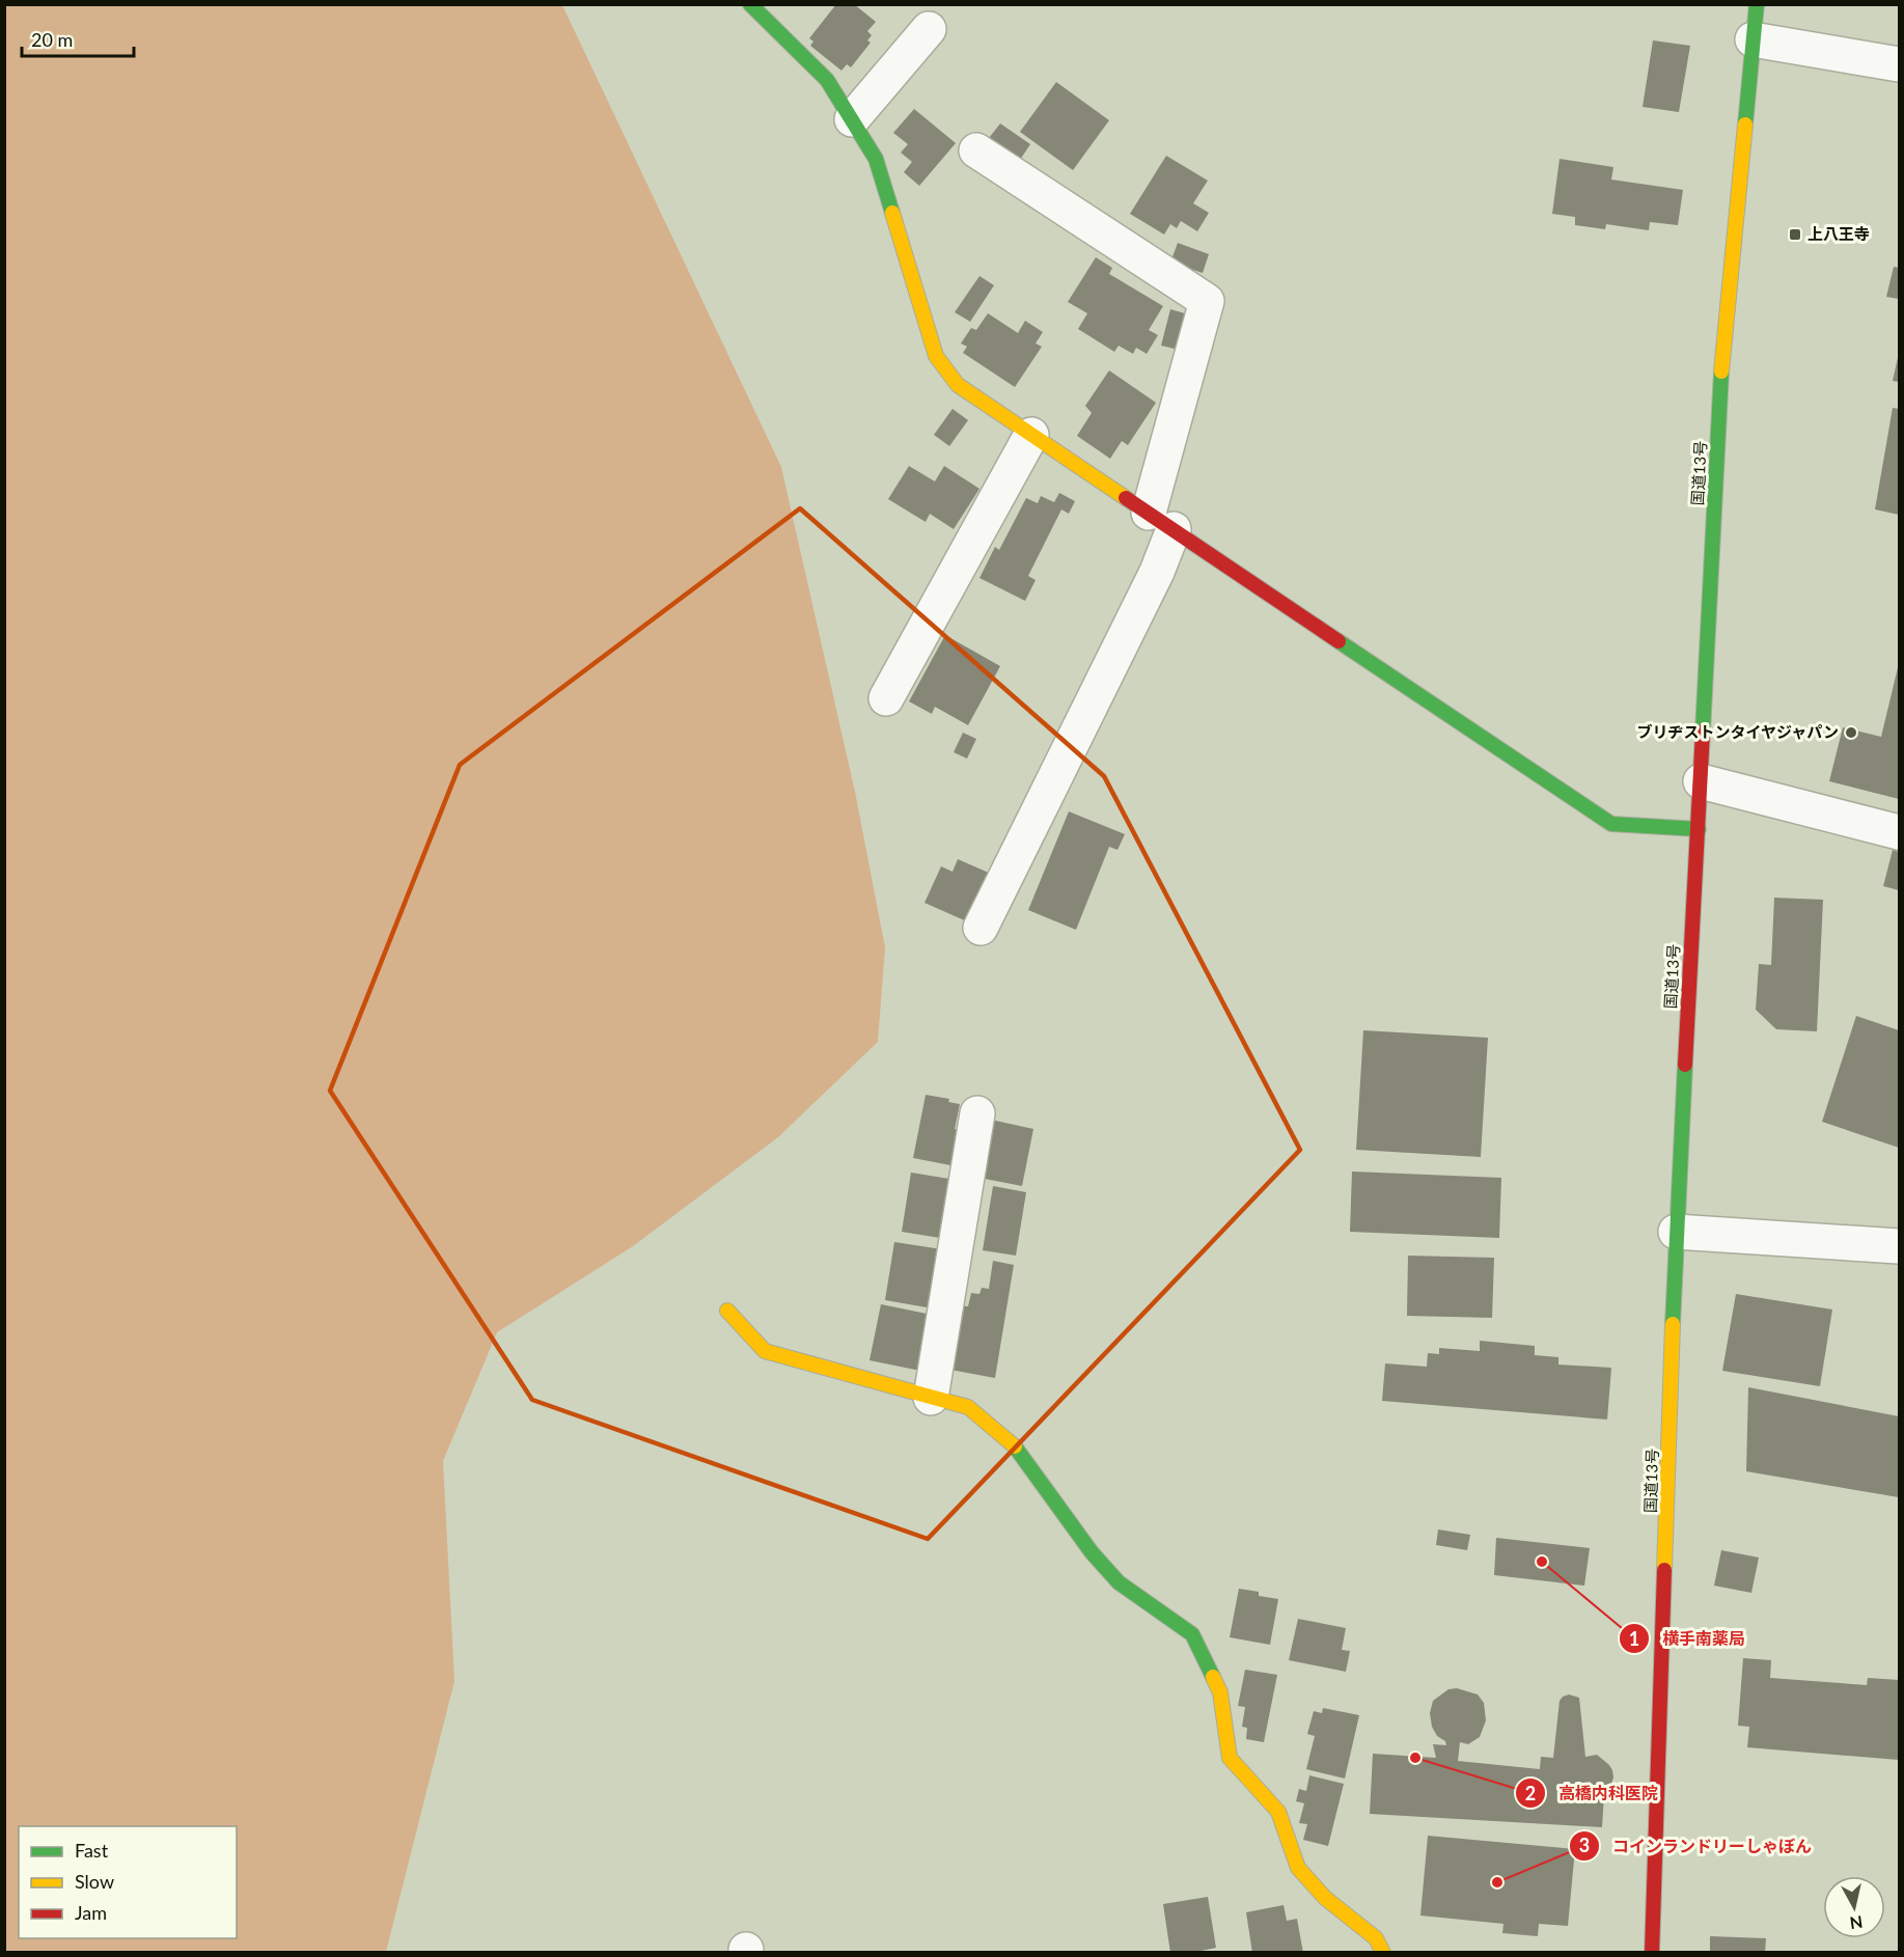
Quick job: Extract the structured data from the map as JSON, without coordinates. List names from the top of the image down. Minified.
{"streets":{"main road":["国道13号"]},"places":{"transit":["上八王寺"],"other":["ブリヂストンタイヤジャパン","横手南薬局","高橋内科医院","コインランドリーしゃぼん"]},"legend":["Fast","Slow","Jam"],"scale_bar":"20 m","north":"bottom"}
